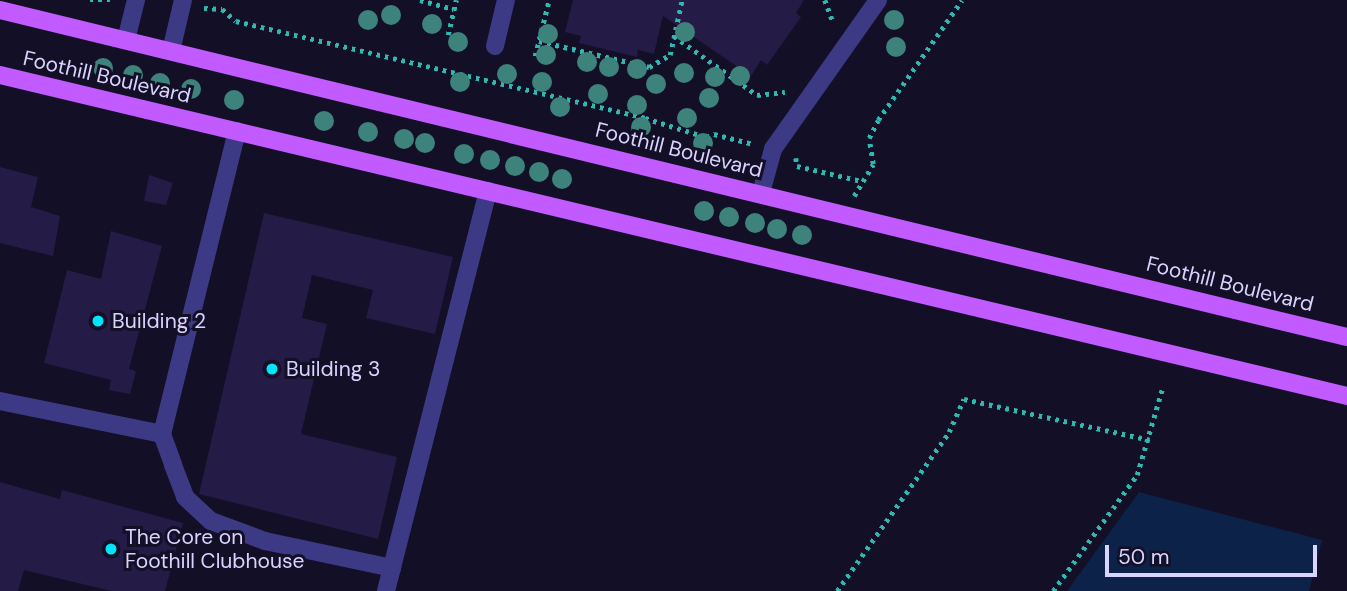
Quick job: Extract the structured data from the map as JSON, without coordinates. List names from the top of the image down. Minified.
{"streets":{"main road":["Foothill Boulevard"]},"places":["Building 2","Building 3","The Core on Foothill Clubhouse"],"scale_bar":"50 m"}
